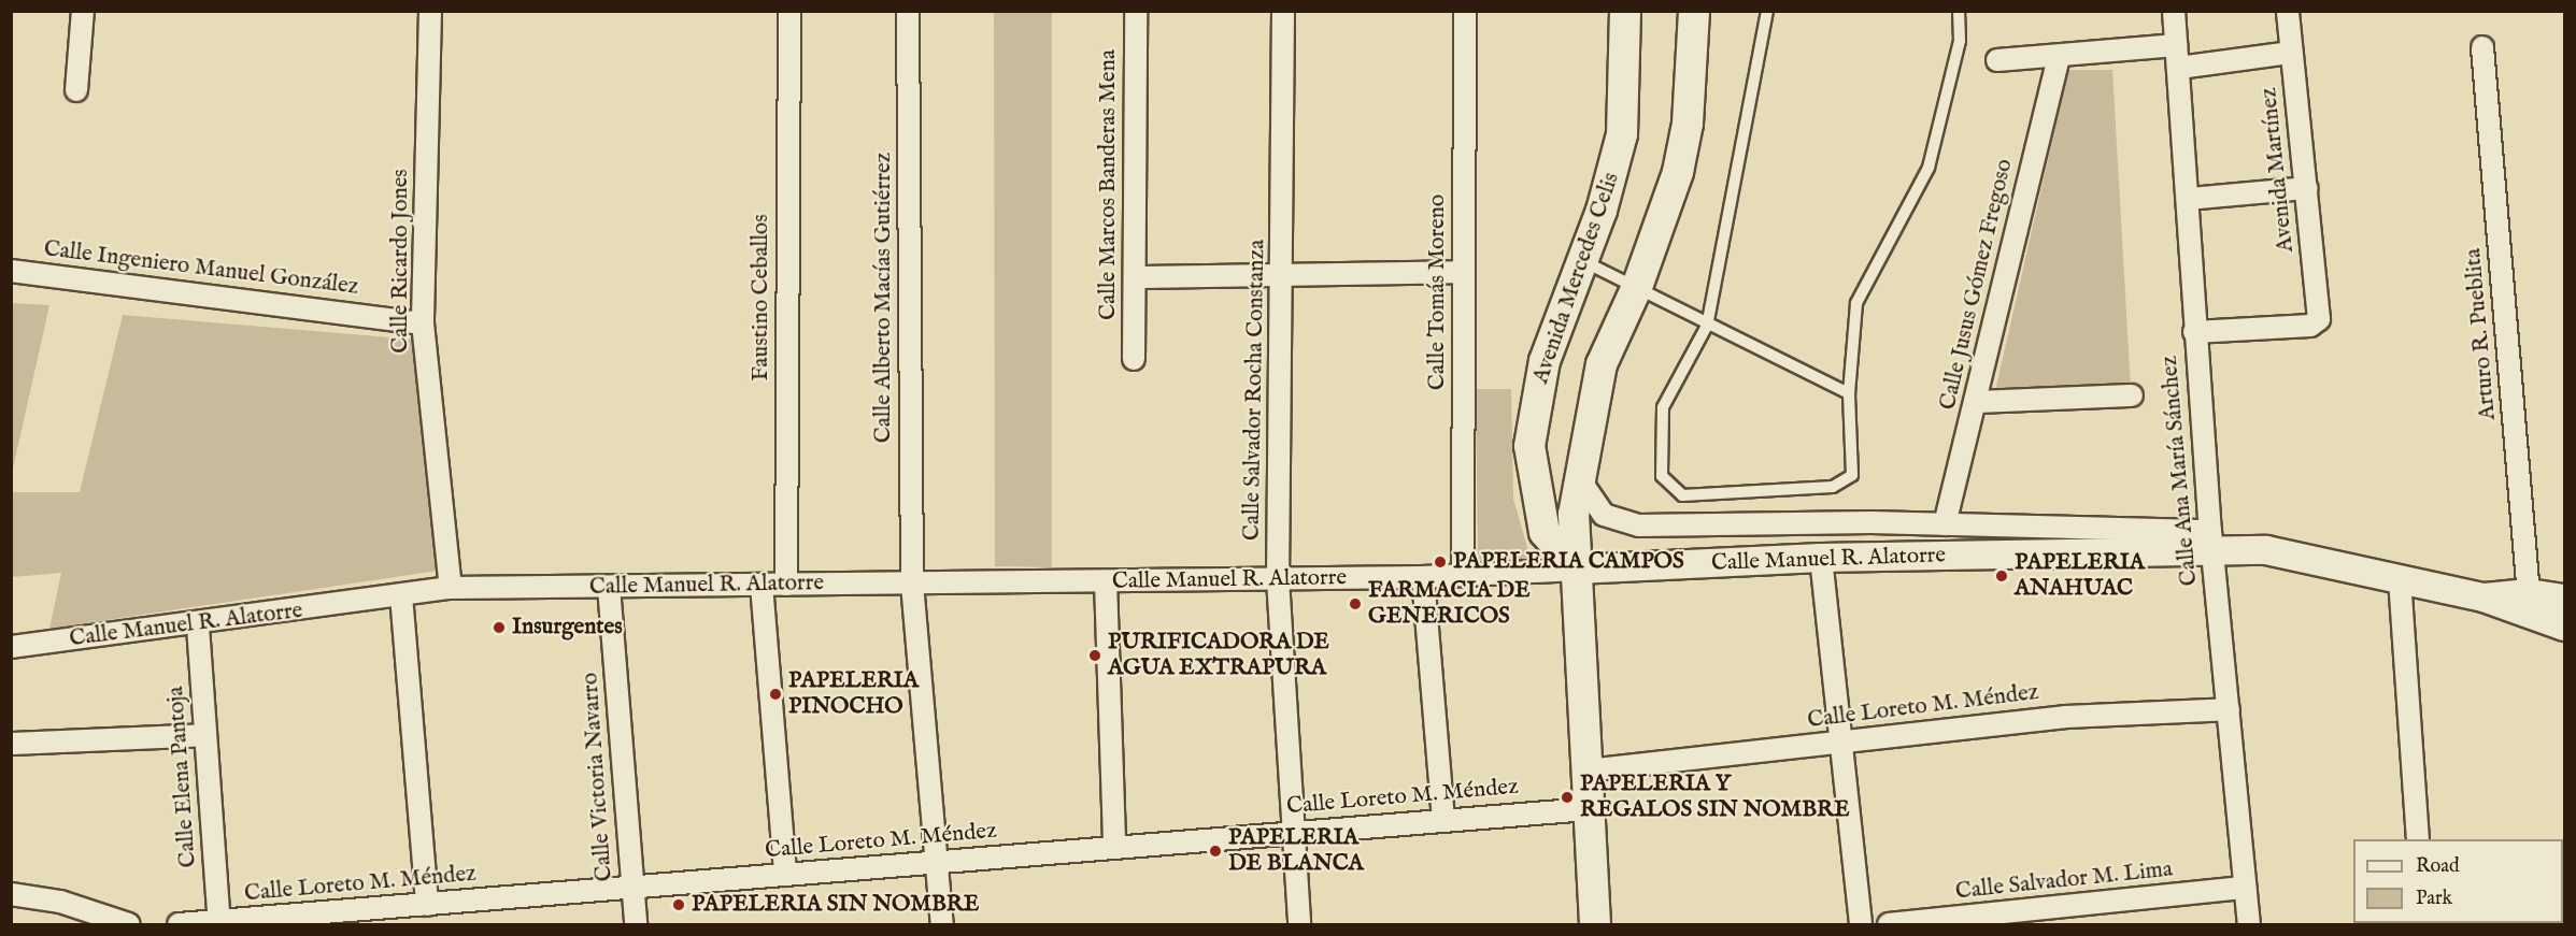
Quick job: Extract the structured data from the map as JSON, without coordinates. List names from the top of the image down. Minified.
{"streets":{"main road":["Avenida Mercedes Celis"],"street":["Avenida Martínez","Calle Marcos Banderas Mena","Calle Ricardo Jones","Calle Ingeniero Manuel González","Calle Jusus Gómez Fregoso","Calle Tomás Moreno","Faustino Ceballos","Calle Alberto Macías Gutiérrez","Arturo R. Pueblita","Calle Salvador Rocha Constanza","Calle Ana María Sánchez","Calle Manuel R. Alatorre","Calle Loreto M. Méndez","Calle Elena Pantoja","Calle Victoria Navarro","Calle Salvador M. Lima"]},"crossings":[["Avenida Martínez","Calle Ana María Sánchez"],["Calle Ricardo Jones","Calle Ingeniero Manuel González"],["Calle Ricardo Jones","Calle Manuel R. Alatorre"],["Avenida Mercedes Celis","Calle Manuel R. Alatorre"],["Calle Tomás Moreno","Calle Manuel R. Alatorre"],["Faustino Ceballos","Calle Manuel R. Alatorre"],["Calle Alberto Macías Gutiérrez","Calle Manuel R. Alatorre"],["Calle Alberto Macías Gutiérrez","Calle Loreto M. Méndez"],["Arturo R. Pueblita","Calle Manuel R. Alatorre"],["Calle Salvador Rocha Constanza","Calle Manuel R. Alatorre"],["Calle Salvador Rocha Constanza","Calle Loreto M. Méndez"],["Calle Ana María Sánchez","Calle Manuel R. Alatorre"],["Calle Ana María Sánchez","Calle Loreto M. Méndez"],["Calle Ana María Sánchez","Calle Salvador M. Lima"],["Calle Manuel R. Alatorre","Calle Elena Pantoja"],["Calle Manuel R. Alatorre","Calle Victoria Navarro"],["Calle Loreto M. Méndez","Calle Elena Pantoja"],["Calle Loreto M. Méndez","Calle Victoria Navarro"]],"places":["PAPELERIA CAMPOS","PAPELERIA ANAHUAC","FARMACIA DE GENERICOS","Insurgentes","PURIFICADORA DE AGUA EXTRAPURA","PAPELERIA PINOCHO","PAPELERIA Y REGALOS SIN NOMBRE","PAPELERIA DE BLANCA","PAPELERIA SIN NOMBRE"],"legend":["Road","Park"]}
